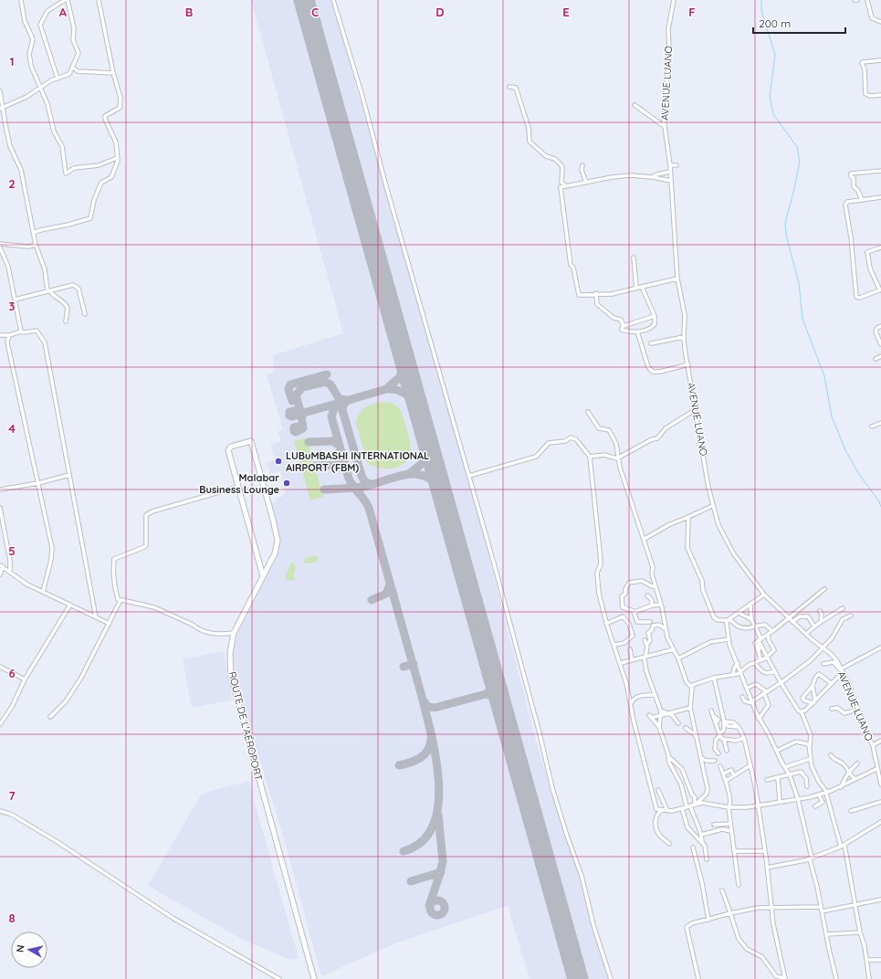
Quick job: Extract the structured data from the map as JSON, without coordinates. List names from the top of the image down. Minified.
{"streets":{"main road":["ROUTE DE L'AÉROPORT"],"street":["AVENUE LUANO"]},"places":["LUBuMBASHI INTERNATIONAL AIRPORT (FBM)","Malabar Business Lounge"],"scale_bar":"200 m","north":"left","grid":{"columns":["A","B","C","D","E","F"],"rows":["1","2","3","4","5","6","7","8"]}}
